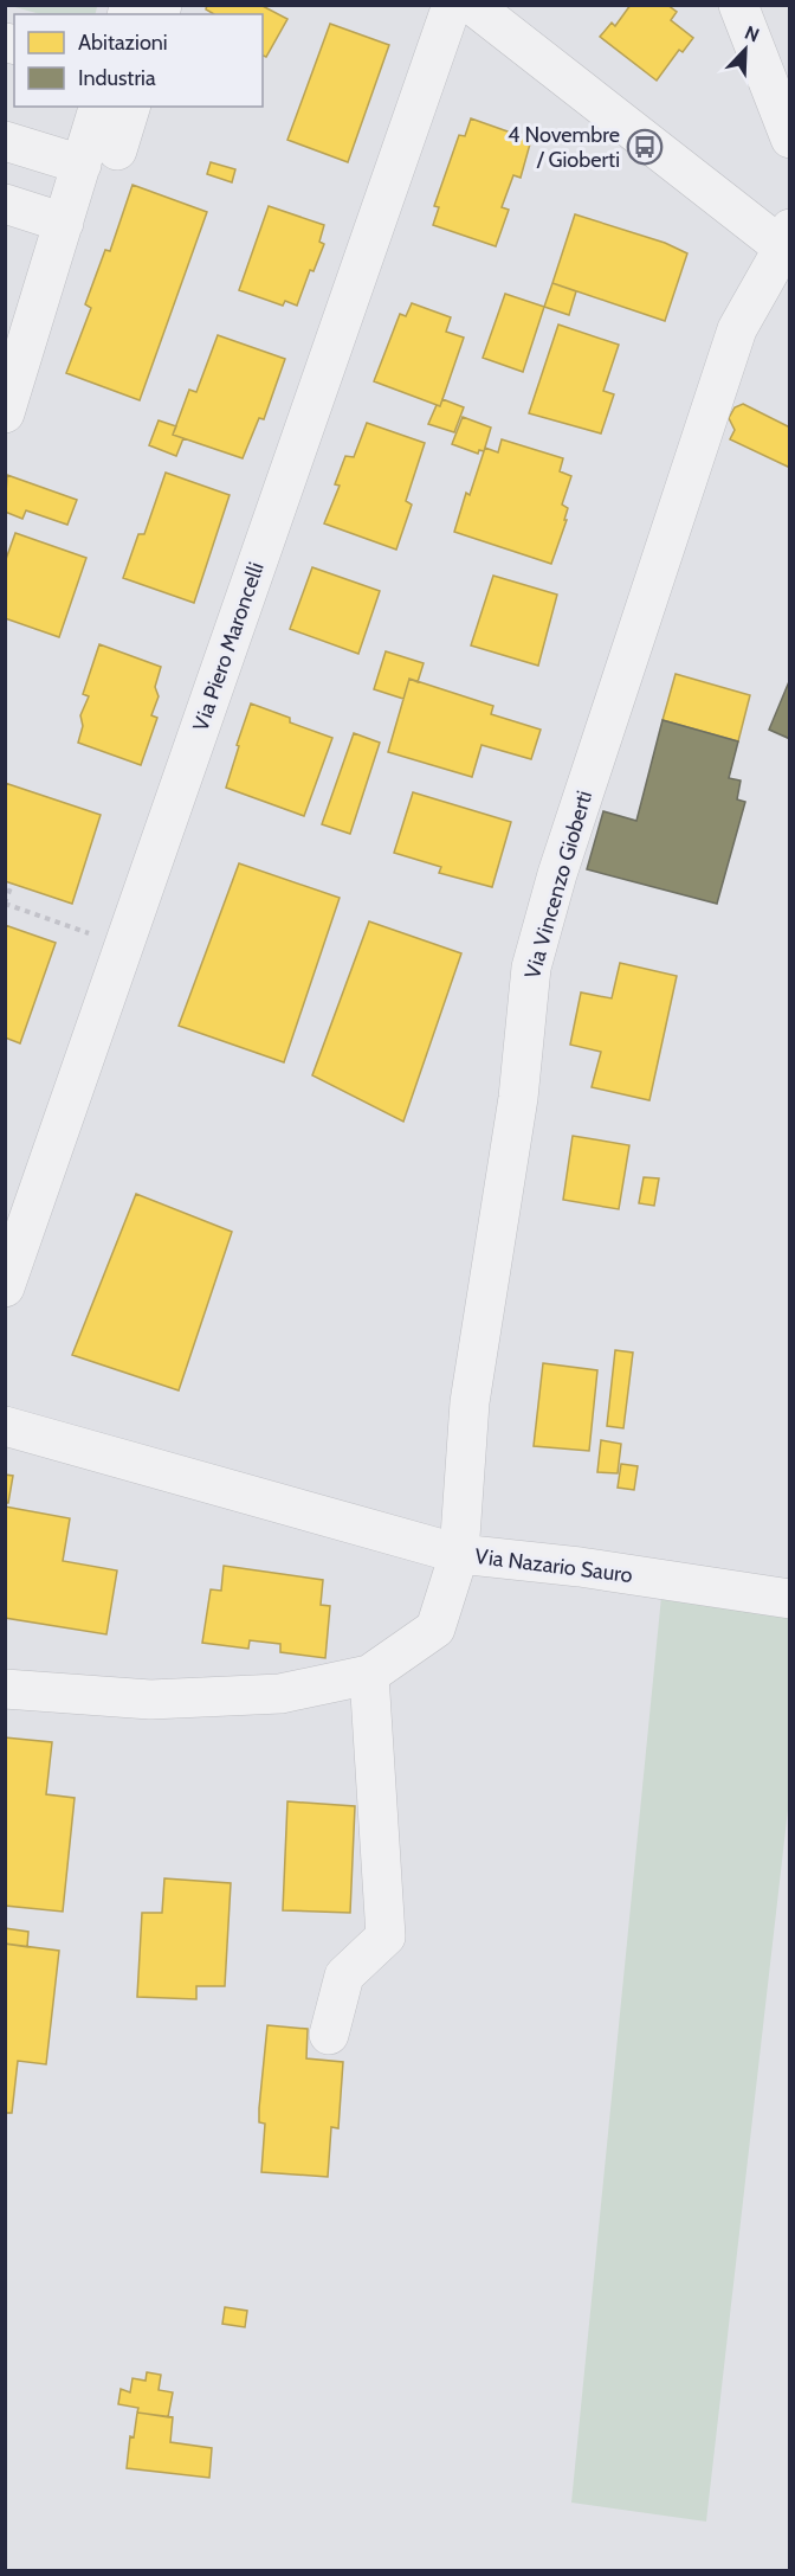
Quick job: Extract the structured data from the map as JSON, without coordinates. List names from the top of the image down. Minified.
{"streets":{"street":["Via Piero Maroncelli","Via Vincenzo Gioberti","Via Nazario Sauro"]},"crossings":[["Via Vincenzo Gioberti","Via Nazario Sauro"]],"places":{"bus stop":["4 Novembre / Gioberti"]},"legend":["Abitazioni","Industria"],"north":"top right"}
